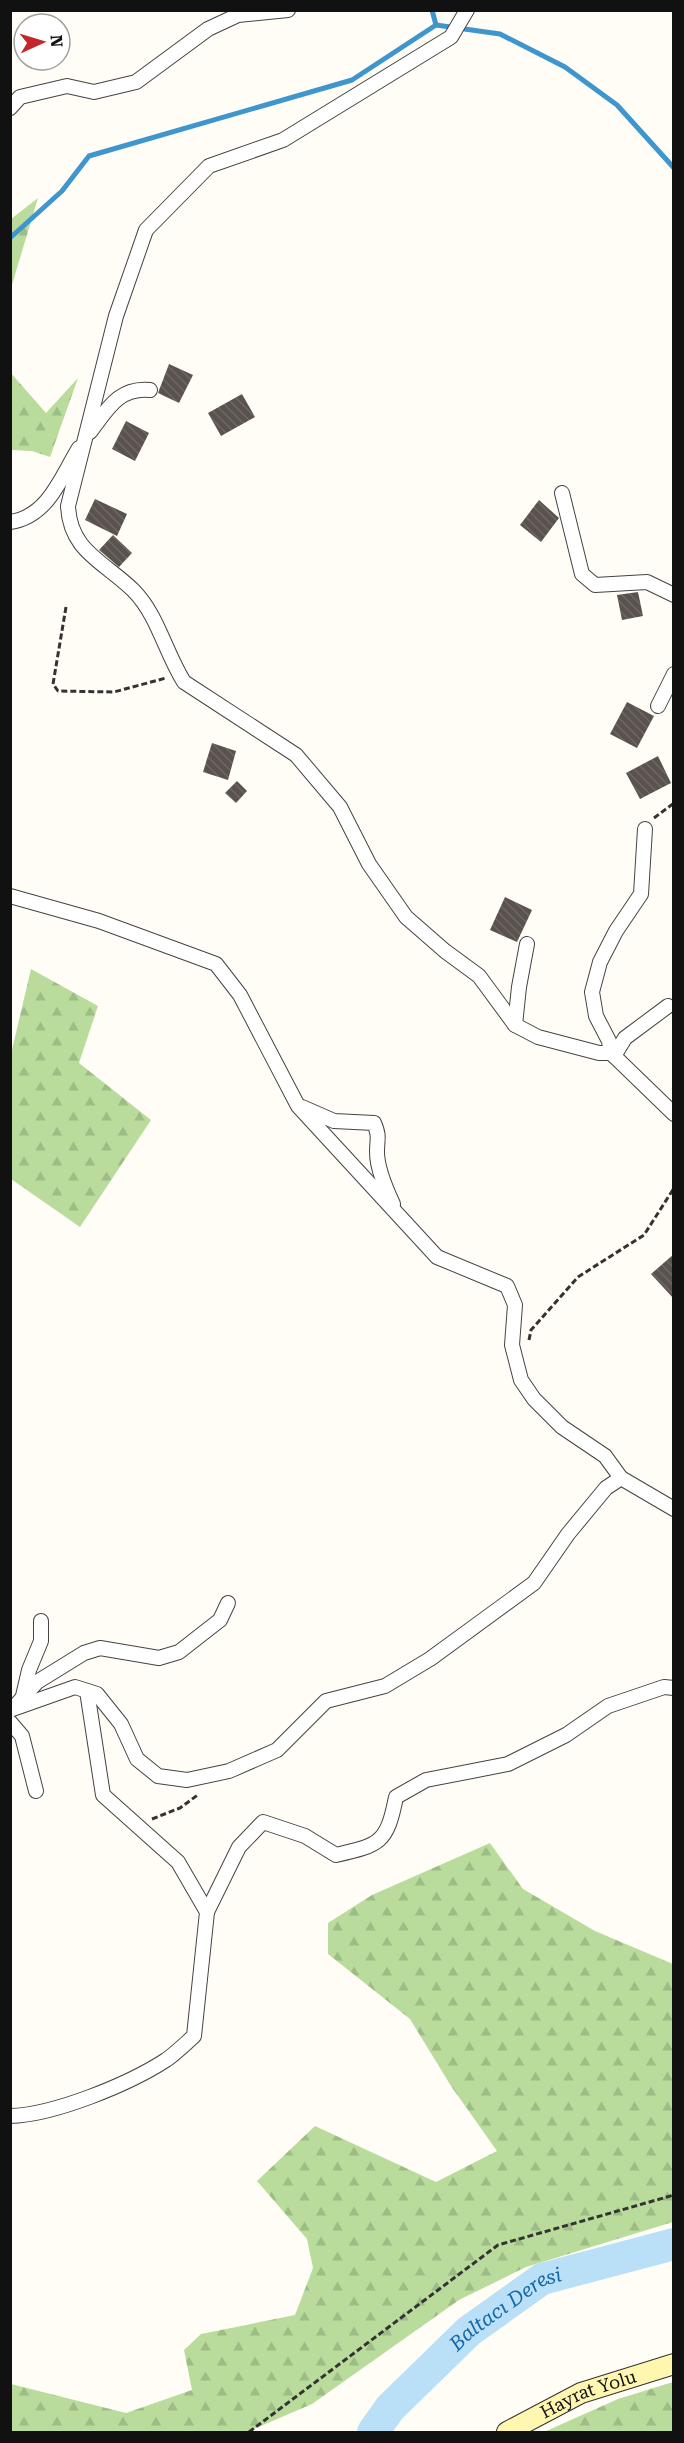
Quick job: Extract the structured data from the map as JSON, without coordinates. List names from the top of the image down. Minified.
{"streets":{"main road":["Hayrat Yolu"]},"water":["Baltacı Deresi"],"north":"right"}
